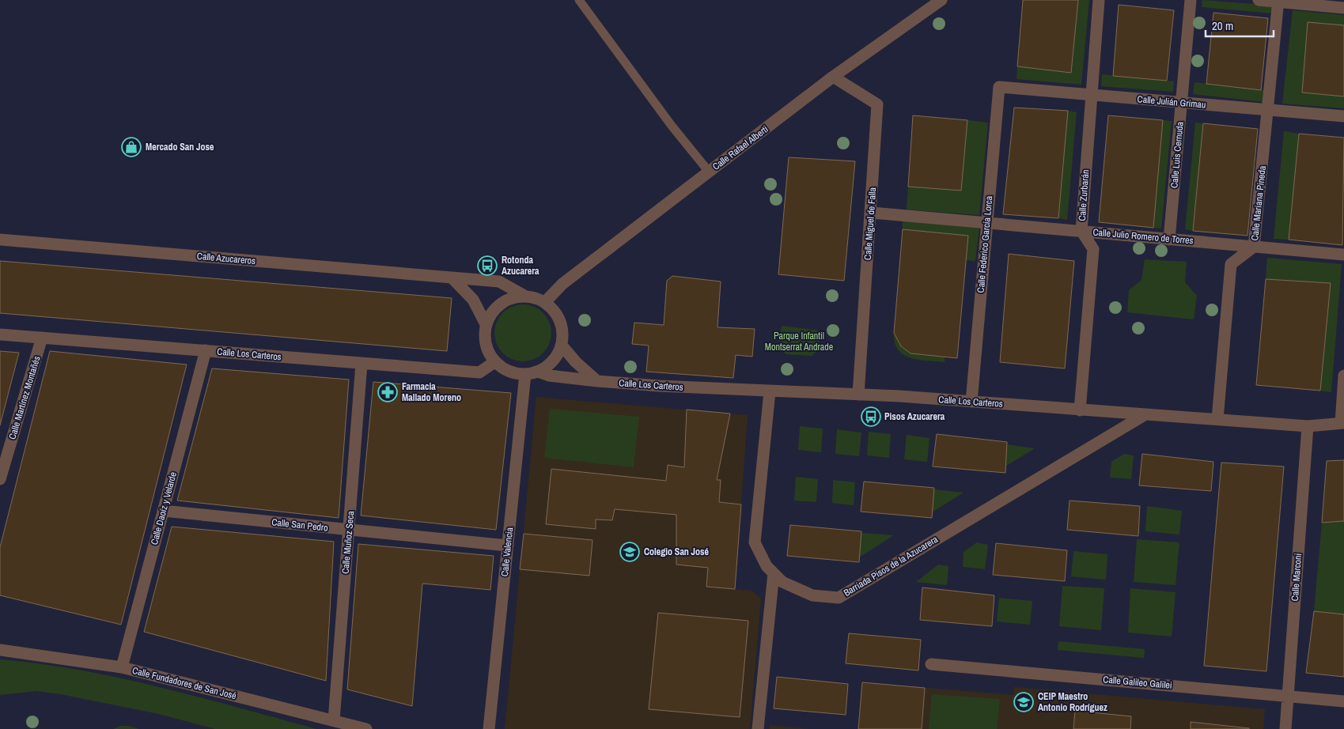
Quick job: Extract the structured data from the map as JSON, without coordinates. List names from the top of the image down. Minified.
{"streets":{"street":["Calle Julián Grimau","Calle Rafael Alberti","Calle Luis Cernuda","Calle Zurbarán","Calle Mariana Pineda","Calle Miguel de Falla","Calle Julio Romero de Torres","Calle Federico García Lorca","Calle Azucareros","Calle Los Carteros","Calle Martínez Montañés","Calle Daoíz y Velarde","Calle San Pedro","Calle Muñoz Seca","Calle Valencia","Barriada Pisos de la Azucarera","Calle Marconi","Calle Galileo Galilei","Calle Fundadores de San José"]},"crossings":[["Calle Julián Grimau","Calle Luis Cernuda"],["Calle Julián Grimau","Calle Zurbarán"],["Calle Julián Grimau","Calle Mariana Pineda"],["Calle Julián Grimau","Calle Federico García Lorca"],["Calle Rafael Alberti","Calle Miguel de Falla"],["Calle Rafael Alberti","Calle Azucareros"],["Calle Rafael Alberti","Calle Los Carteros"],["Calle Rafael Alberti","Calle Valencia"],["Calle Luis Cernuda","Calle Julio Romero de Torres"],["Calle Zurbarán","Calle Julio Romero de Torres"],["Calle Zurbarán","Calle Los Carteros"],["Calle Mariana Pineda","Calle Julio Romero de Torres"],["Calle Mariana Pineda","Calle Los Carteros"],["Calle Miguel de Falla","Calle Julio Romero de Torres"],["Calle Miguel de Falla","Calle Los Carteros"],["Calle Julio Romero de Torres","Calle Federico García Lorca"],["Calle Federico García Lorca","Calle Los Carteros"],["Calle Azucareros","Calle Los Carteros"],["Calle Azucareros","Calle Valencia"],["Calle Los Carteros","Calle Martínez Montañés"],["Calle Los Carteros","Calle Daoíz y Velarde"],["Calle Los Carteros","Calle Muñoz Seca"],["Calle Los Carteros","Calle Valencia"],["Calle Los Carteros","Barriada Pisos de la Azucarera"],["Calle Los Carteros","Calle Marconi"],["Calle Daoíz y Velarde","Calle San Pedro"],["Calle Daoíz y Velarde","Calle Fundadores de San José"],["Calle San Pedro","Calle Muñoz Seca"],["Calle San Pedro","Calle Valencia"],["Calle Muñoz Seca","Calle Fundadores de San José"],["Calle Marconi","Calle Galileo Galilei"]],"parks":["Parque Infantil Montserrat Andrade"],"places":{"shop":["Mercado San Jose"],"bus stop":["Rotonda Azucarera","Pisos Azucarera"],"pharmacy":["Farmacia Mallado Moreno"],"school or university":["Colegio San José","CEIP Maestro Antonio Rodríguez"]},"scale_bar":"20 m"}
